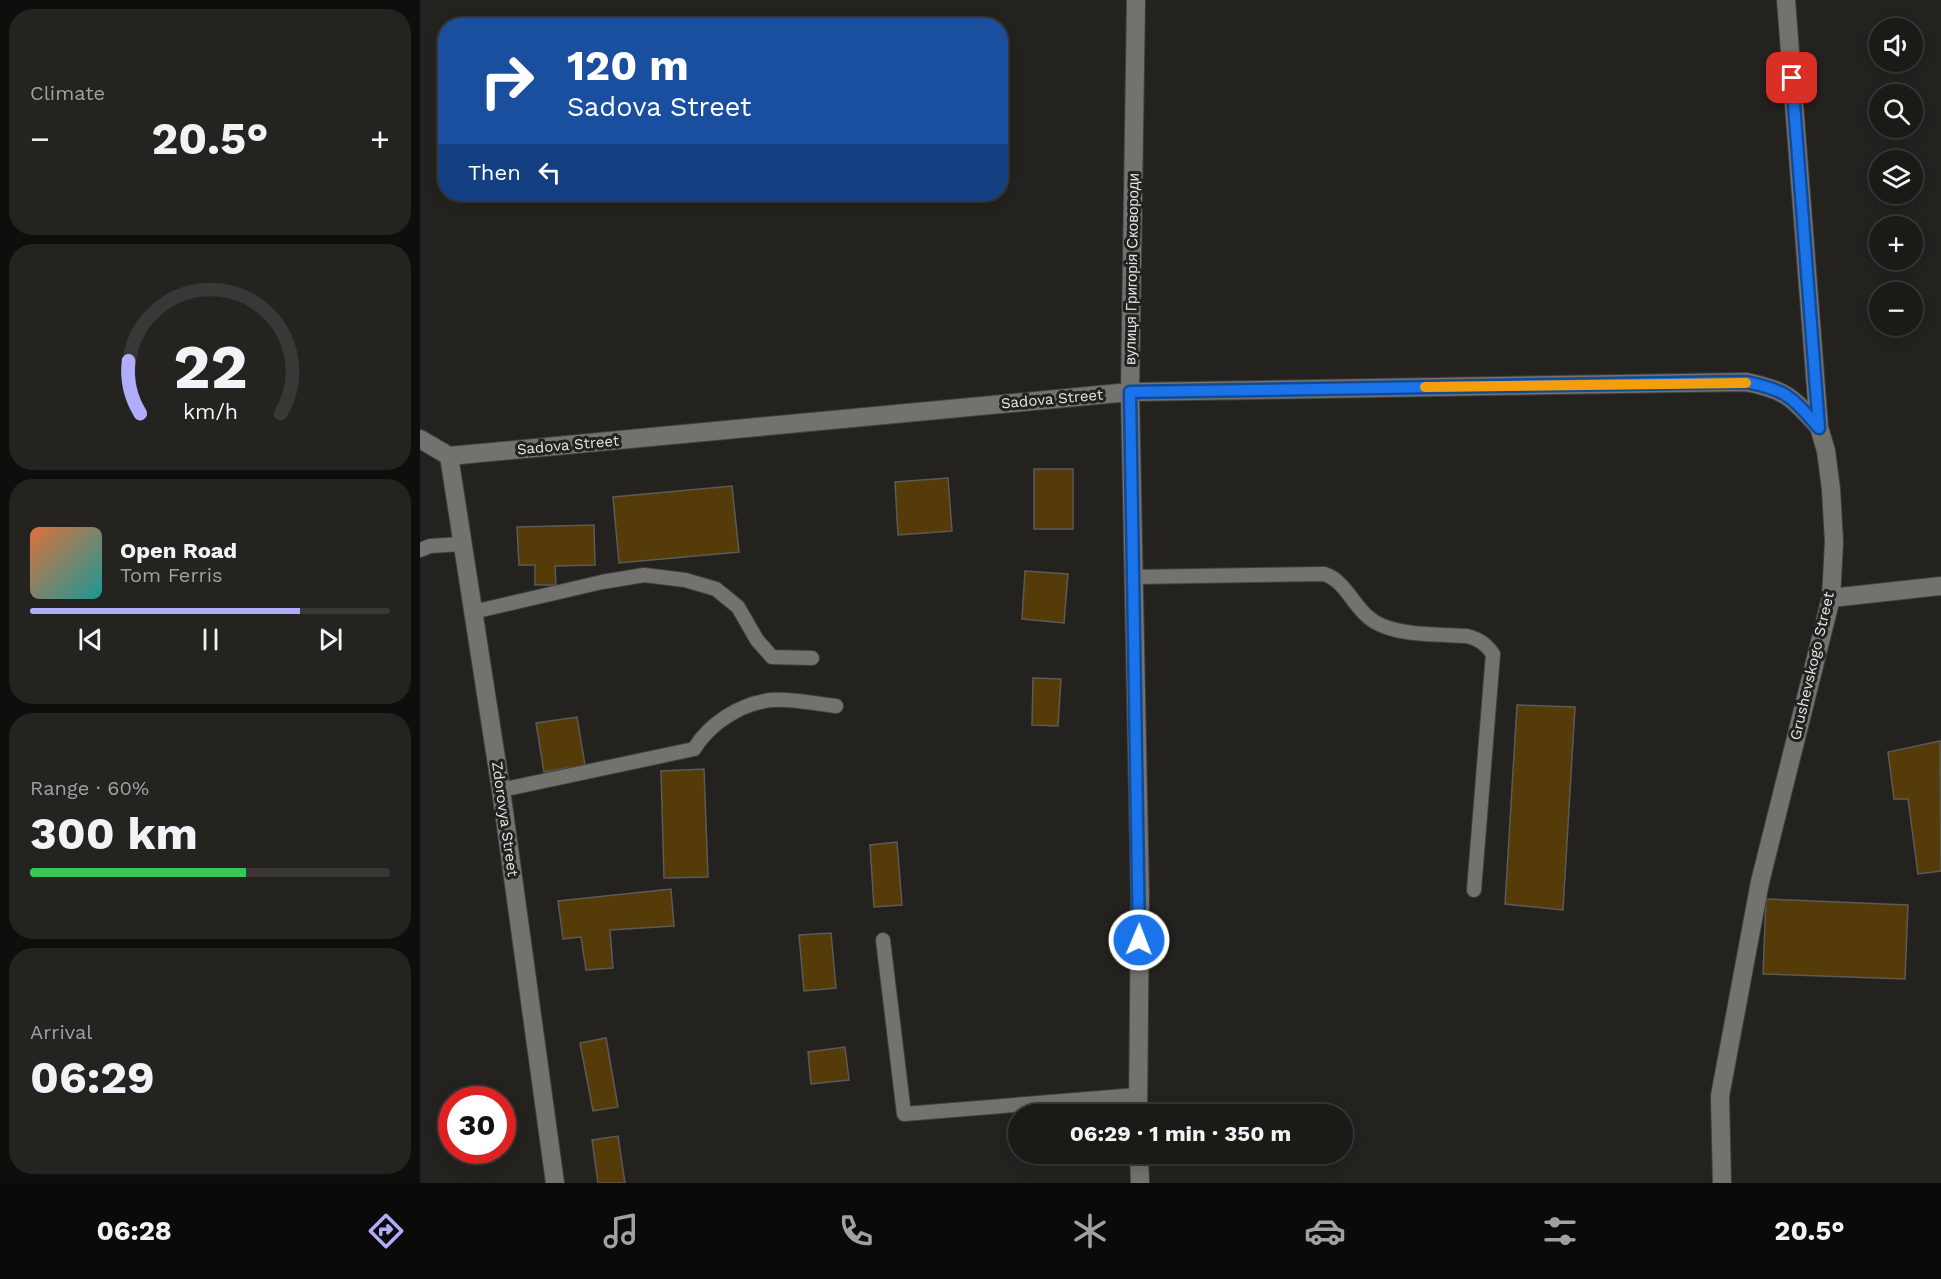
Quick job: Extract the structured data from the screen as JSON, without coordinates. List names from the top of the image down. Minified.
{"streets":{"street":["вулиця Григорія Сковороди","Sadova Street","Grushevskogo Street","Zdorovya Street"]},"crossings":[["вулиця Григорія Сковороди","Sadova Street"],["Sadova Street","Grushevskogo Street"],["Sadova Street","Zdorovya Street"]],"page":{"tile":["Climate",["Range · 60%","300 km"],["Arrival","06:29"]],"map_buttons":["+","−"],"turn":["120 m","Sadova Street"],"heat":["−","20.5°","+"],"then":"Then","song":["Open Road","Tom Ferris"],"limit":"30","trip":"06:29 · 1 min · 350 m","tabs":["06:28","20.5°"],"gauge":["22","km/h"]}}
